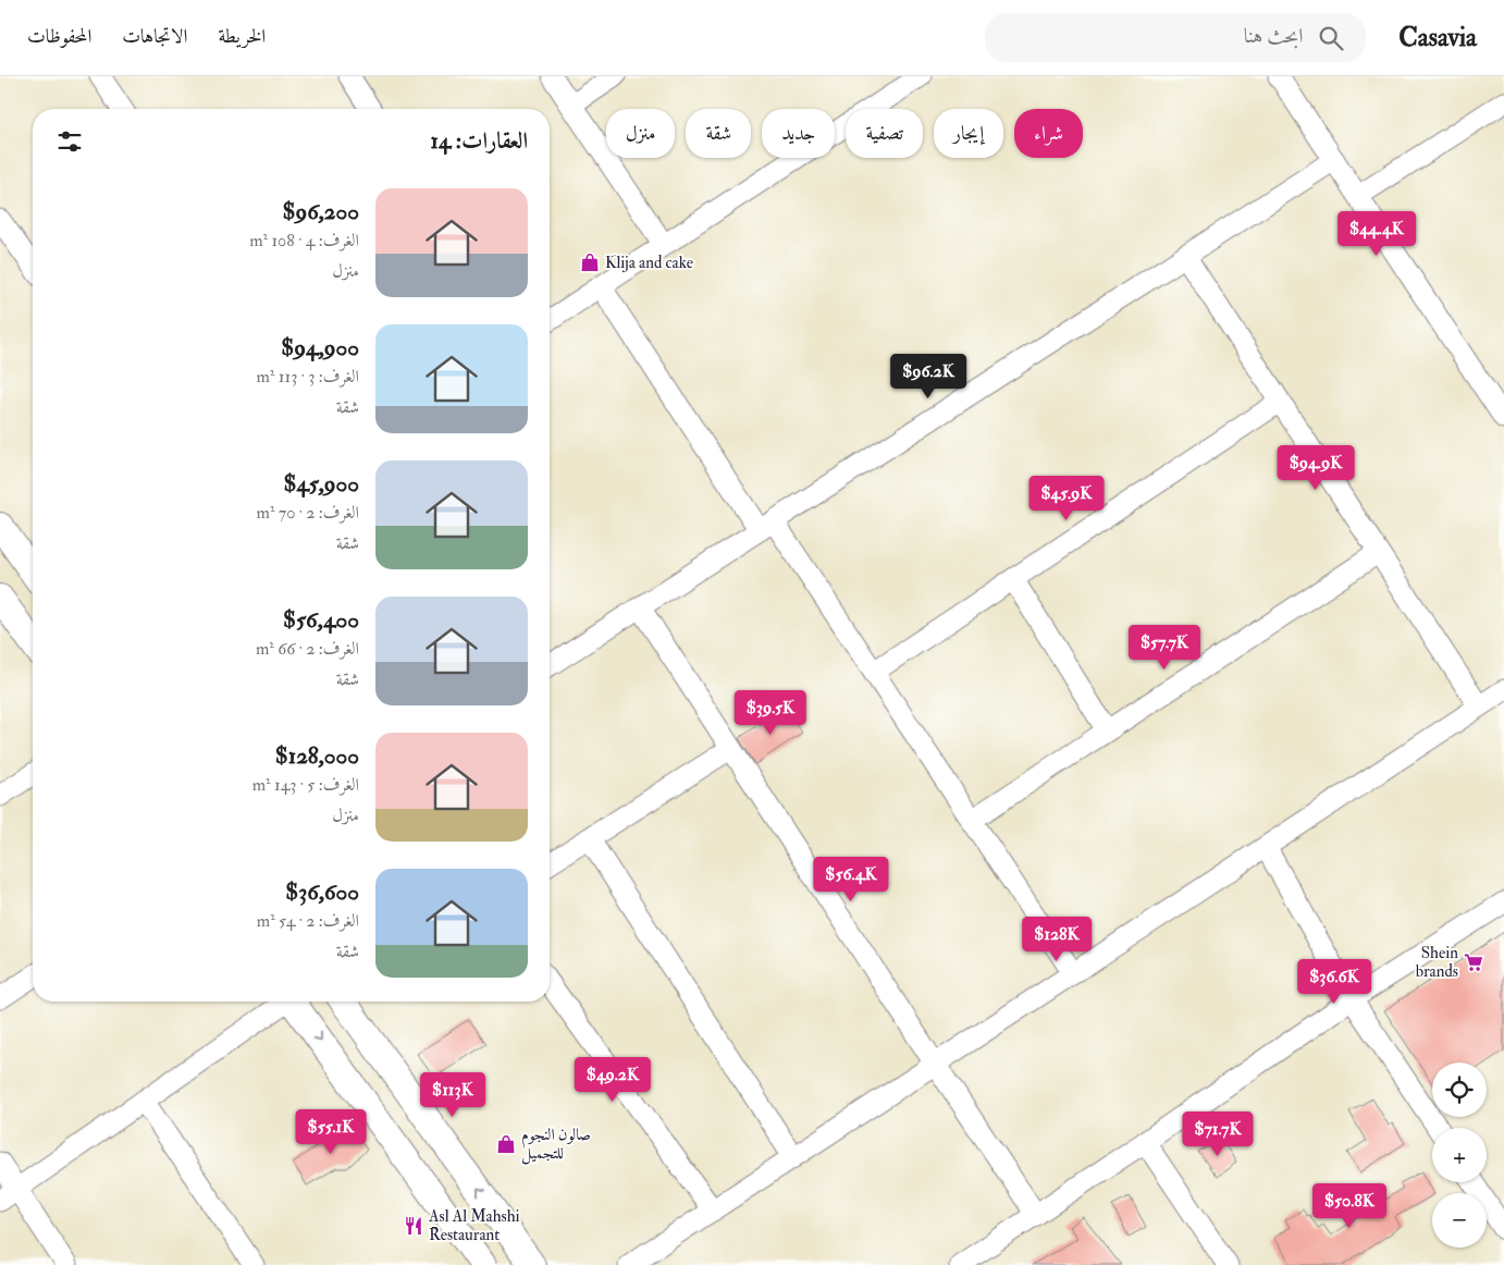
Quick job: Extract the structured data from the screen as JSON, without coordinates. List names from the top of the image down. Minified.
{"places":{"shop":["Klija and cake","صالون النجوم للتجميل"],"supermarket":["Shein brands"],"restaurant":["Asl Al Mahshi Restaurant"]},"page":{"header":"Casavia","search":"ابحث هنا","nav":["الخريطة","الاتجاهات","المحفوظات"],"chip":["شراء","إيجار","تصفية","جديد","شقة","منزل"],"heading":"العقارات: 14","list":[{"name":"$96,200","note":"الغرف: 4 · 108 m² · منزل"},{"name":"$94,900","note":"الغرف: 3 · 113 m² · شقة"},{"name":"$45,900","note":"الغرف: 2 · 70 m² · شقة"},{"name":"$56,400","note":"الغرف: 2 · 66 m² · شقة"},{"name":"$128,000","note":"الغرف: 5 · 143 m² · منزل"},{"name":"$36,600","note":"الغرف: 2 · 54 m² · شقة"}],"price":["$44.4K","$96.2K","$94.9K","$45.9K","$57.7K","$39.5K","$56.4K","$128K","$36.6K","$49.2K","$113K","$55.1K","$71.7K","$50.8K"],"map_buttons":["+","−"]}}
